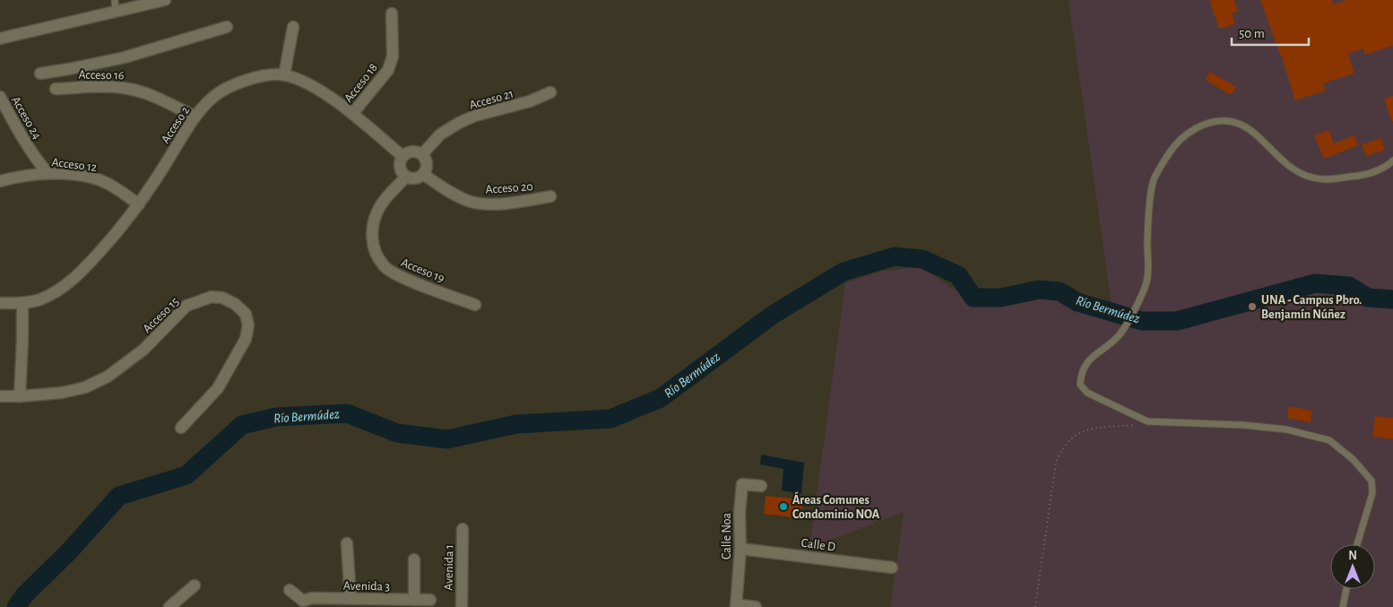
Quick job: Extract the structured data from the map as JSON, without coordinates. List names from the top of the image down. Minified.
{"streets":{"street":["Acceso 16","Acceso 18","Acceso 21","Acceso 24","Acceso 2","Acceso 12","Acceso 20","Acceso 19","Acceso 15","Calle Noa","Calle D","Avenida 1","Avenida 3"]},"crossings":[["Acceso 16","Acceso 2"],["Acceso 18","Acceso 2"],["Acceso 21","Acceso 2"],["Acceso 21","Acceso 20"],["Acceso 21","Acceso 19"],["Acceso 24","Acceso 12"],["Acceso 2","Acceso 12"],["Acceso 2","Acceso 20"],["Acceso 2","Acceso 19"],["Acceso 20","Acceso 19"],["Calle Noa","Calle D"]],"water":["Río Bermúdez"],"places":["UNA - Campus Pbro. Benjamín Núñez","Áreas Comunes Condominio NOA"],"scale_bar":"50 m","north":"top"}
